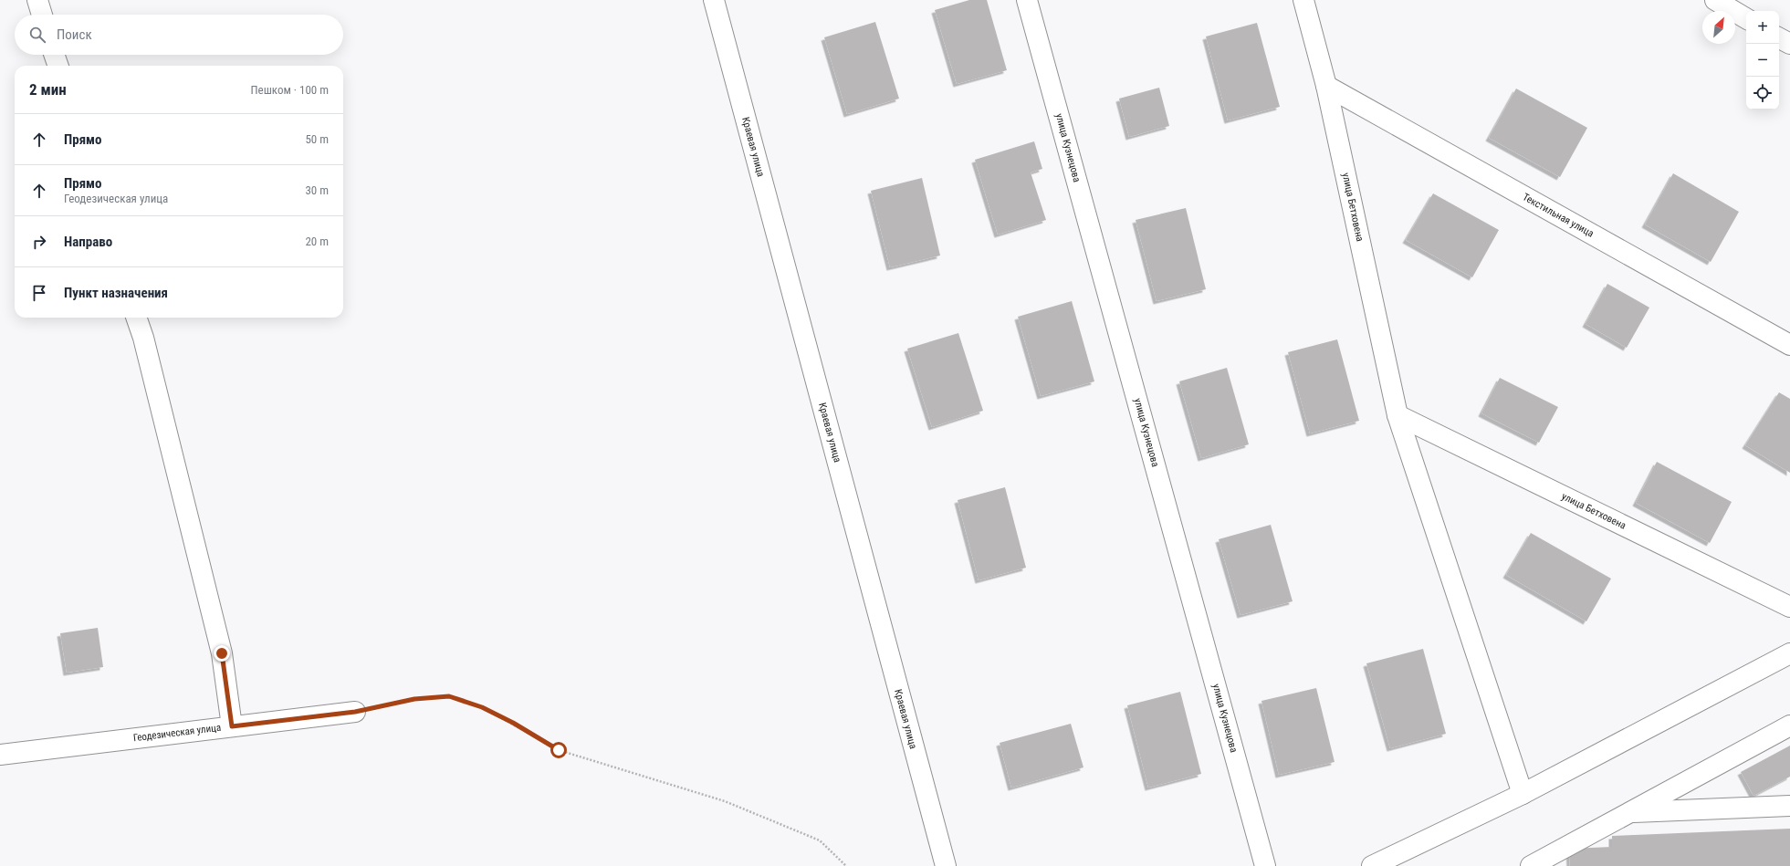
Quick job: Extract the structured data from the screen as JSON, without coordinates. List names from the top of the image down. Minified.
{"streets":{"street":["Краевая улица","улица Кузнецова","улица Бетховена","Текстильная улица","Геодезическая улица"]},"crossings":[["улица Бетховена","Текстильная улица"]],"north":"top right","page":{"map_buttons":["+","−"],"search":"Поиск","heading":["2 мин","Пешком · 100 m"],"list":[["Прямо","50 m"],["Прямо","Геодезическая улица","30 m"],["Направо","20 m"],"Пункт назначения"]}}
